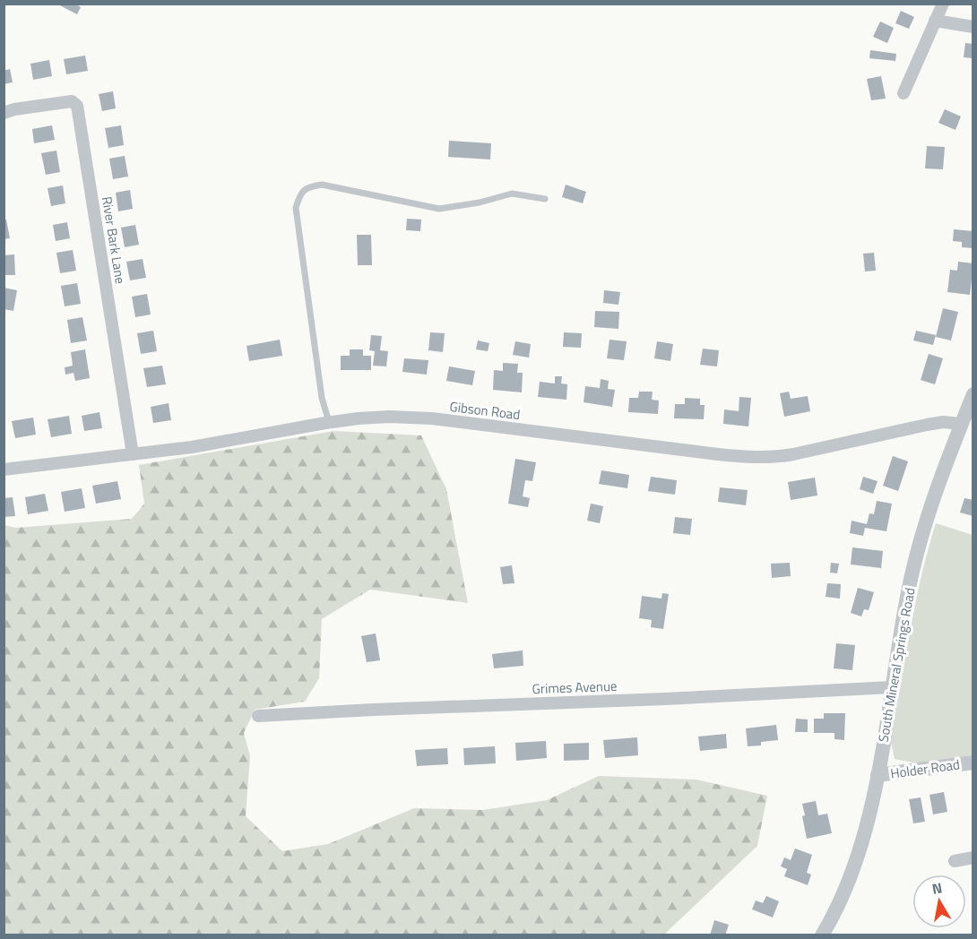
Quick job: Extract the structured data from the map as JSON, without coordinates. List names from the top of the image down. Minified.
{"streets":{"street":["River Bark Lane","Gibson Road","South Mineral Springs Road","Grimes Avenue","Holder Road"]},"crossings":[["River Bark Lane","Gibson Road"],["Gibson Road","South Mineral Springs Road"],["South Mineral Springs Road","Grimes Avenue"],["South Mineral Springs Road","Holder Road"]],"north":"top"}
